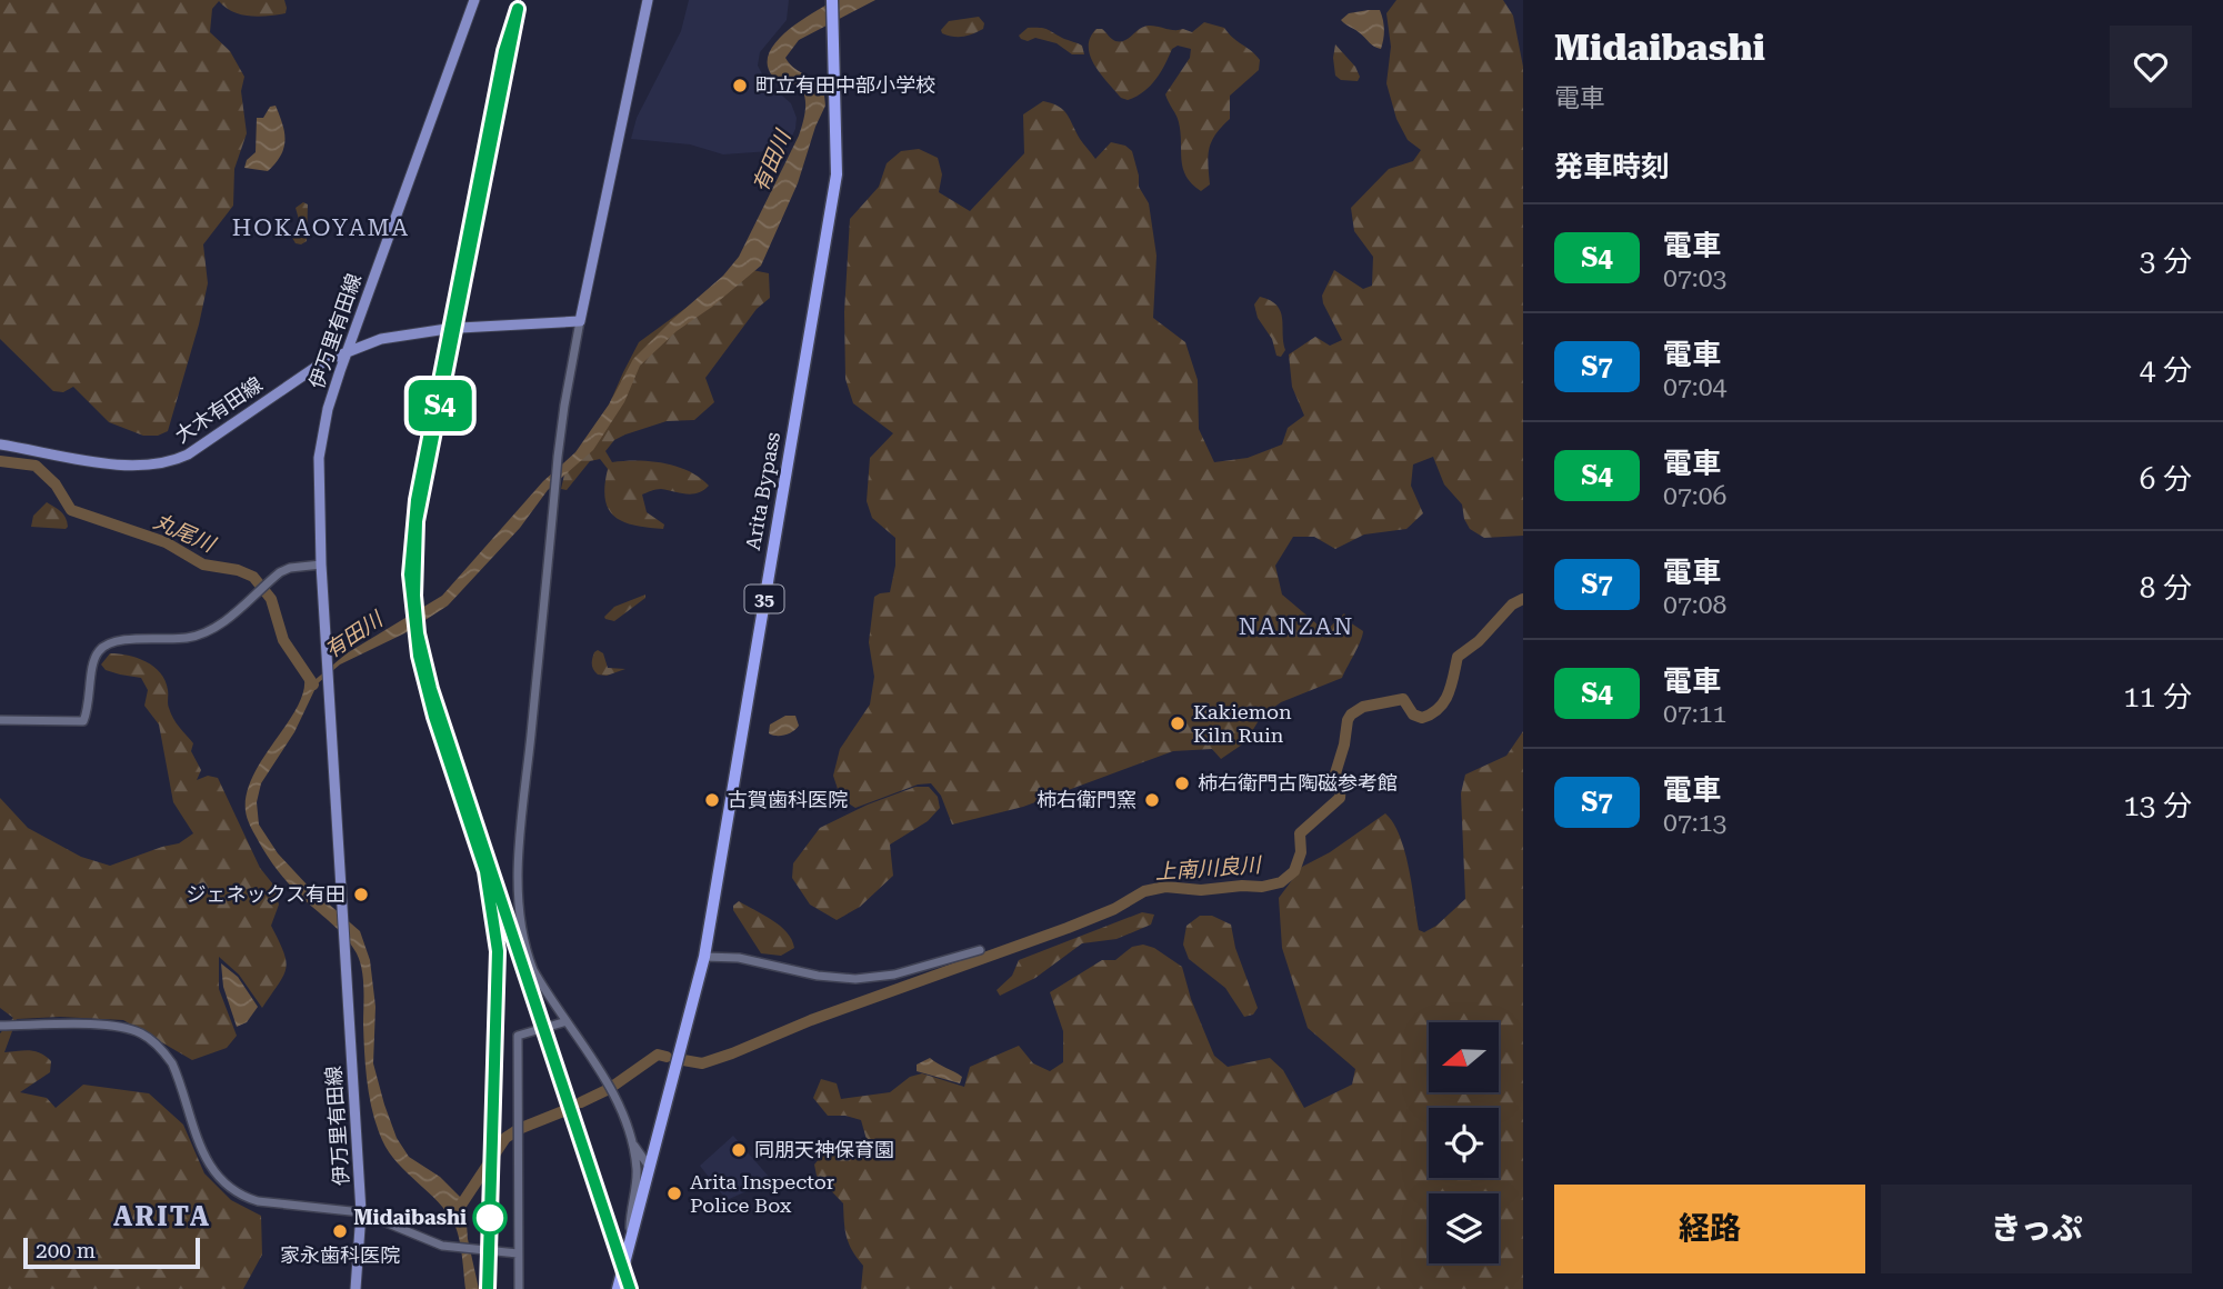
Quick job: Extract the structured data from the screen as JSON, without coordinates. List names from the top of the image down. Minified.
{"streets":{"highway":["Arita Bypass","35"],"main road":["伊万里有田線","大木有田線"]},"crossings":[["伊万里有田線","大木有田線"],["Arita Bypass","35"]],"districts":["HOKAOYAMA","NANZAN","ARITA"],"water":["有田川","丸尾川","上南川良川"],"places":["町立有田中部小学校","Kakiemon Kiln Ruin","柿右衛門古陶磁参考館","古賀歯科医院","柿右衛門窯","ジェネックス有田","同朋天神保育園","Arita Inspector Police Box","Midaibashi","家永歯科医院"],"scale_bar":"200 m","north":"left","page":{"on_map":"S4","heading":[["Midaibashi","電車"],"発車時刻"],"list":[{"mark":"S4","name":"電車","note":"07:03","value":"3 分"},{"mark":"S7","name":"電車","note":"07:04","value":"4 分"},{"mark":"S4","name":"電車","note":"07:06","value":"6 分"},{"mark":"S7","name":"電車","note":"07:08","value":"8 分"},{"mark":"S4","name":"電車","note":"07:11","value":"11 分"},{"mark":"S7","name":"電車","note":"07:13","value":"13 分"}],"buttons":["経路","きっぷ"],"scale":"200 m"}}
